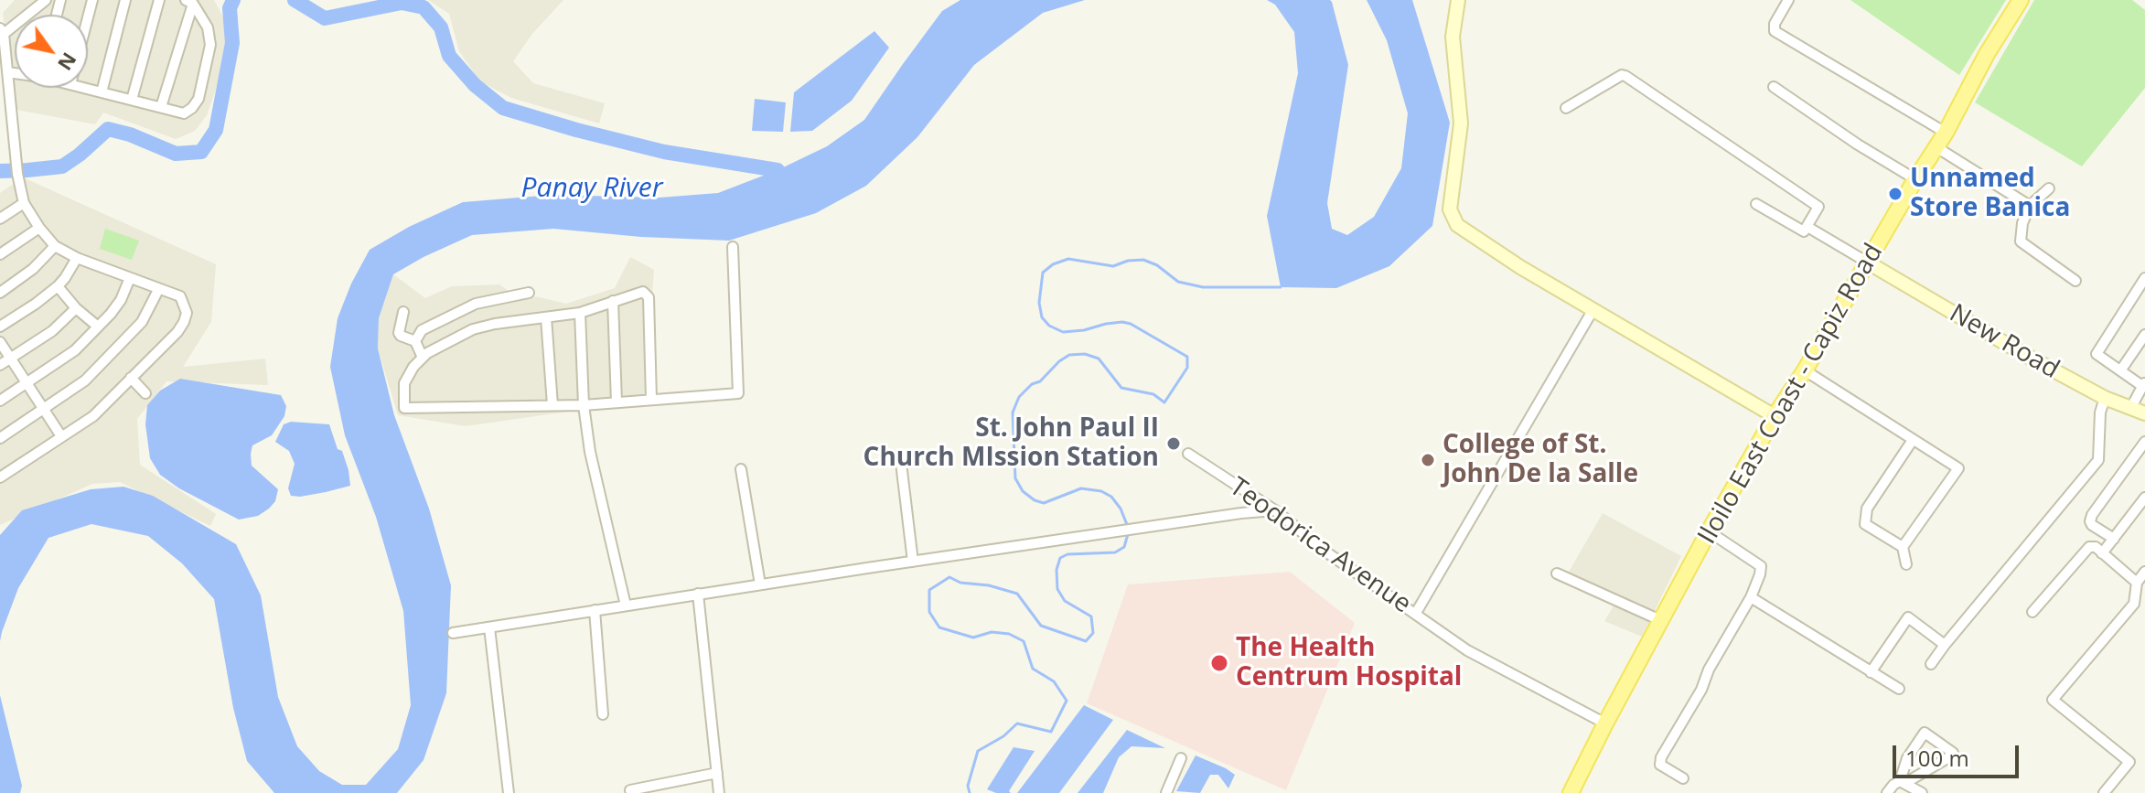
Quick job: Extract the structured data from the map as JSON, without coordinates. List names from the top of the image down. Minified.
{"streets":{"main road":["New Road","Iloilo East Coast - Capiz Road"],"street":["Teodorica Avenue"]},"crossings":[["New Road","Iloilo East Coast - Capiz Road"],["Iloilo East Coast - Capiz Road","Teodorica Avenue"]],"water":["Panay River"],"places":["Unnamed Store Banica","St. John Paul II Church MIssion Station","College of St. John De la Salle","The Health Centrum Hospital"],"scale_bar":"100 m","north":"bottom right"}
